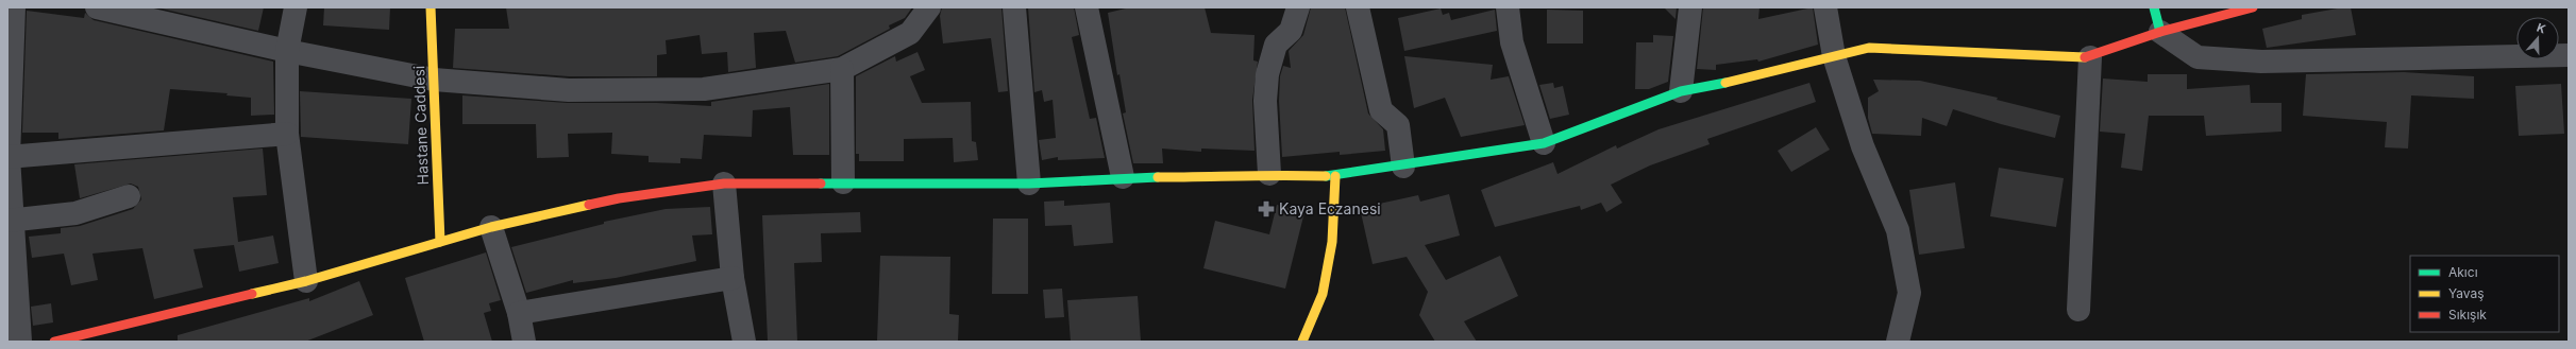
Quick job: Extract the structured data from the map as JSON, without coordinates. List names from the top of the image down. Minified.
{"streets":{"street":["Hastane Caddesi"]},"places":{"pharmacy":["Kaya Eczanesi"]},"legend":["Akıcı","Yavaş","Sıkışık"],"north":"top"}
